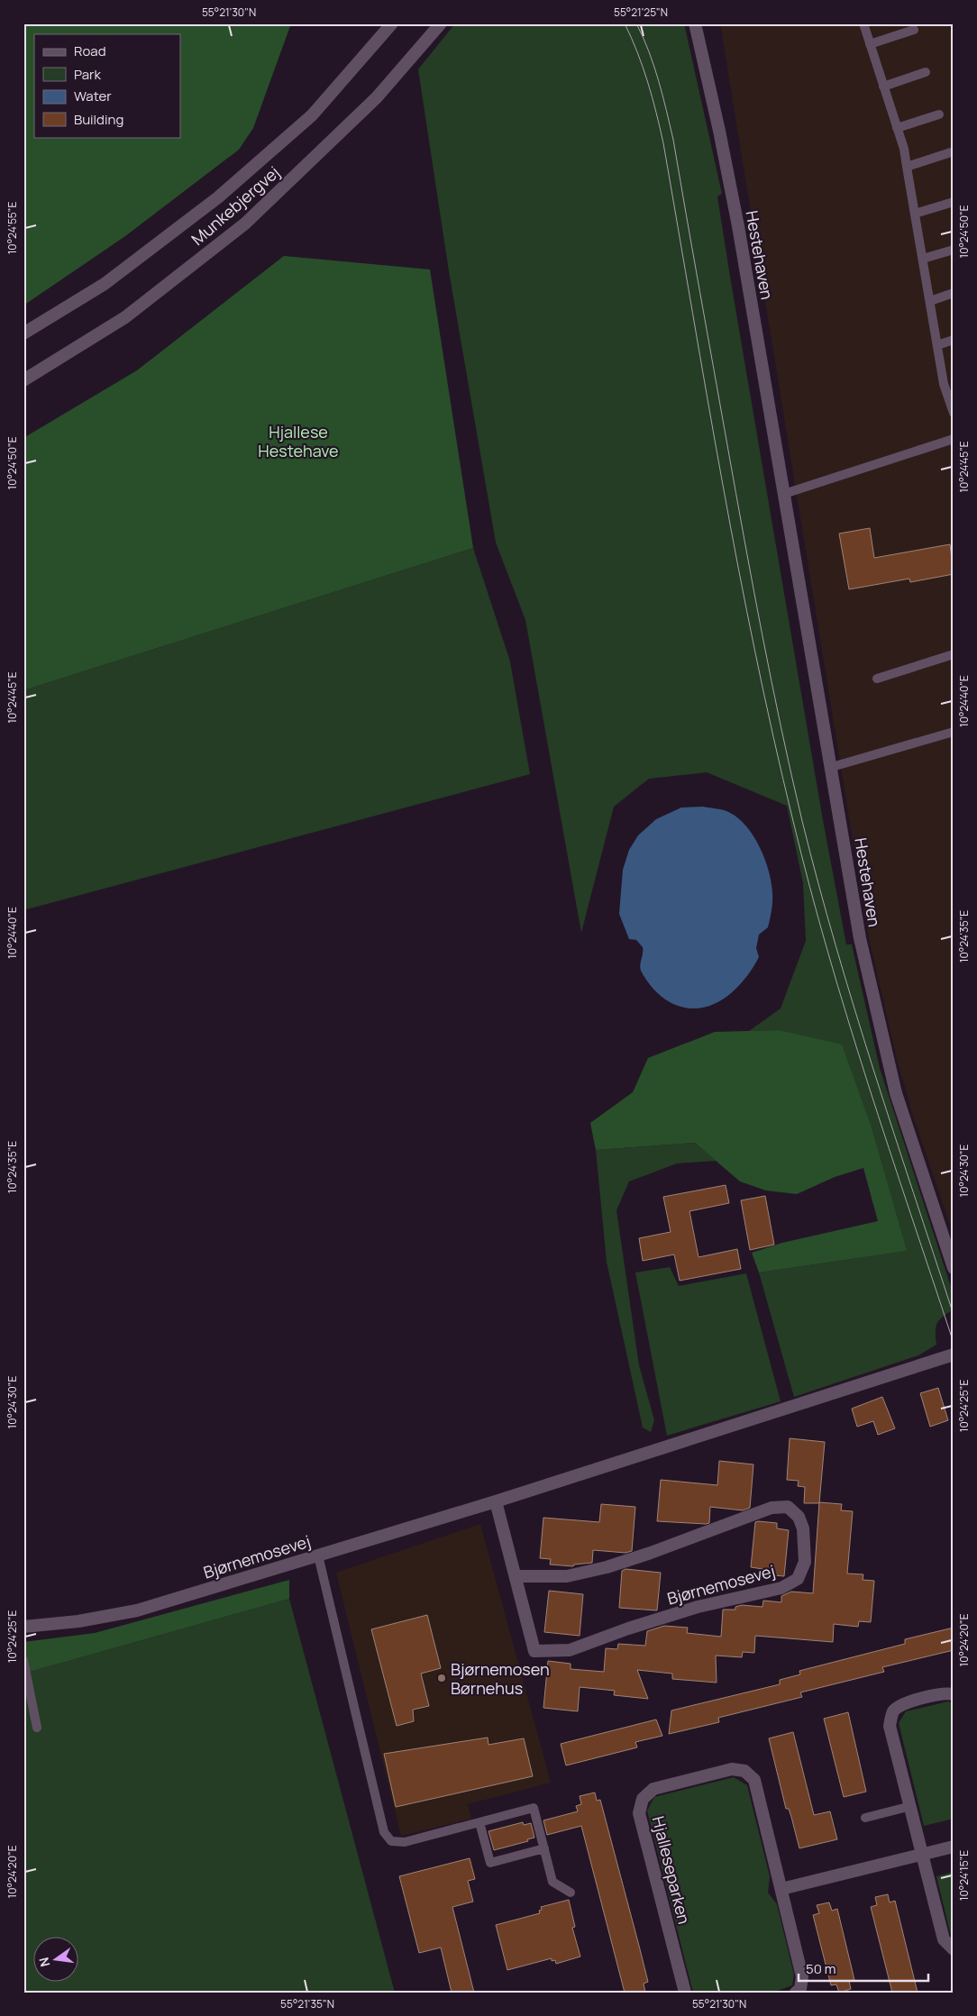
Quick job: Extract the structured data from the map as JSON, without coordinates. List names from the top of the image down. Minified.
{"streets":{"street":["Munkebjergvej","Hestehaven","Bjørnemosevej","Hjalleseparken"]},"parks":["Hjallese Hestehave"],"places":["Bjørnemosen Børnehus"],"legend":["Road","Park","Water","Building"],"scale_bar":"50 m","north":"left","coordinates":["55°21'30\"N","55°21'25\"N","10°24'55\"E","10°24'50\"E","10°24'45\"E","10°24'40\"E","10°24'35\"E","10°24'30\"E","10°24'25\"E","10°24'20\"E","10°24'15\"E","55°21'35\"N"]}
